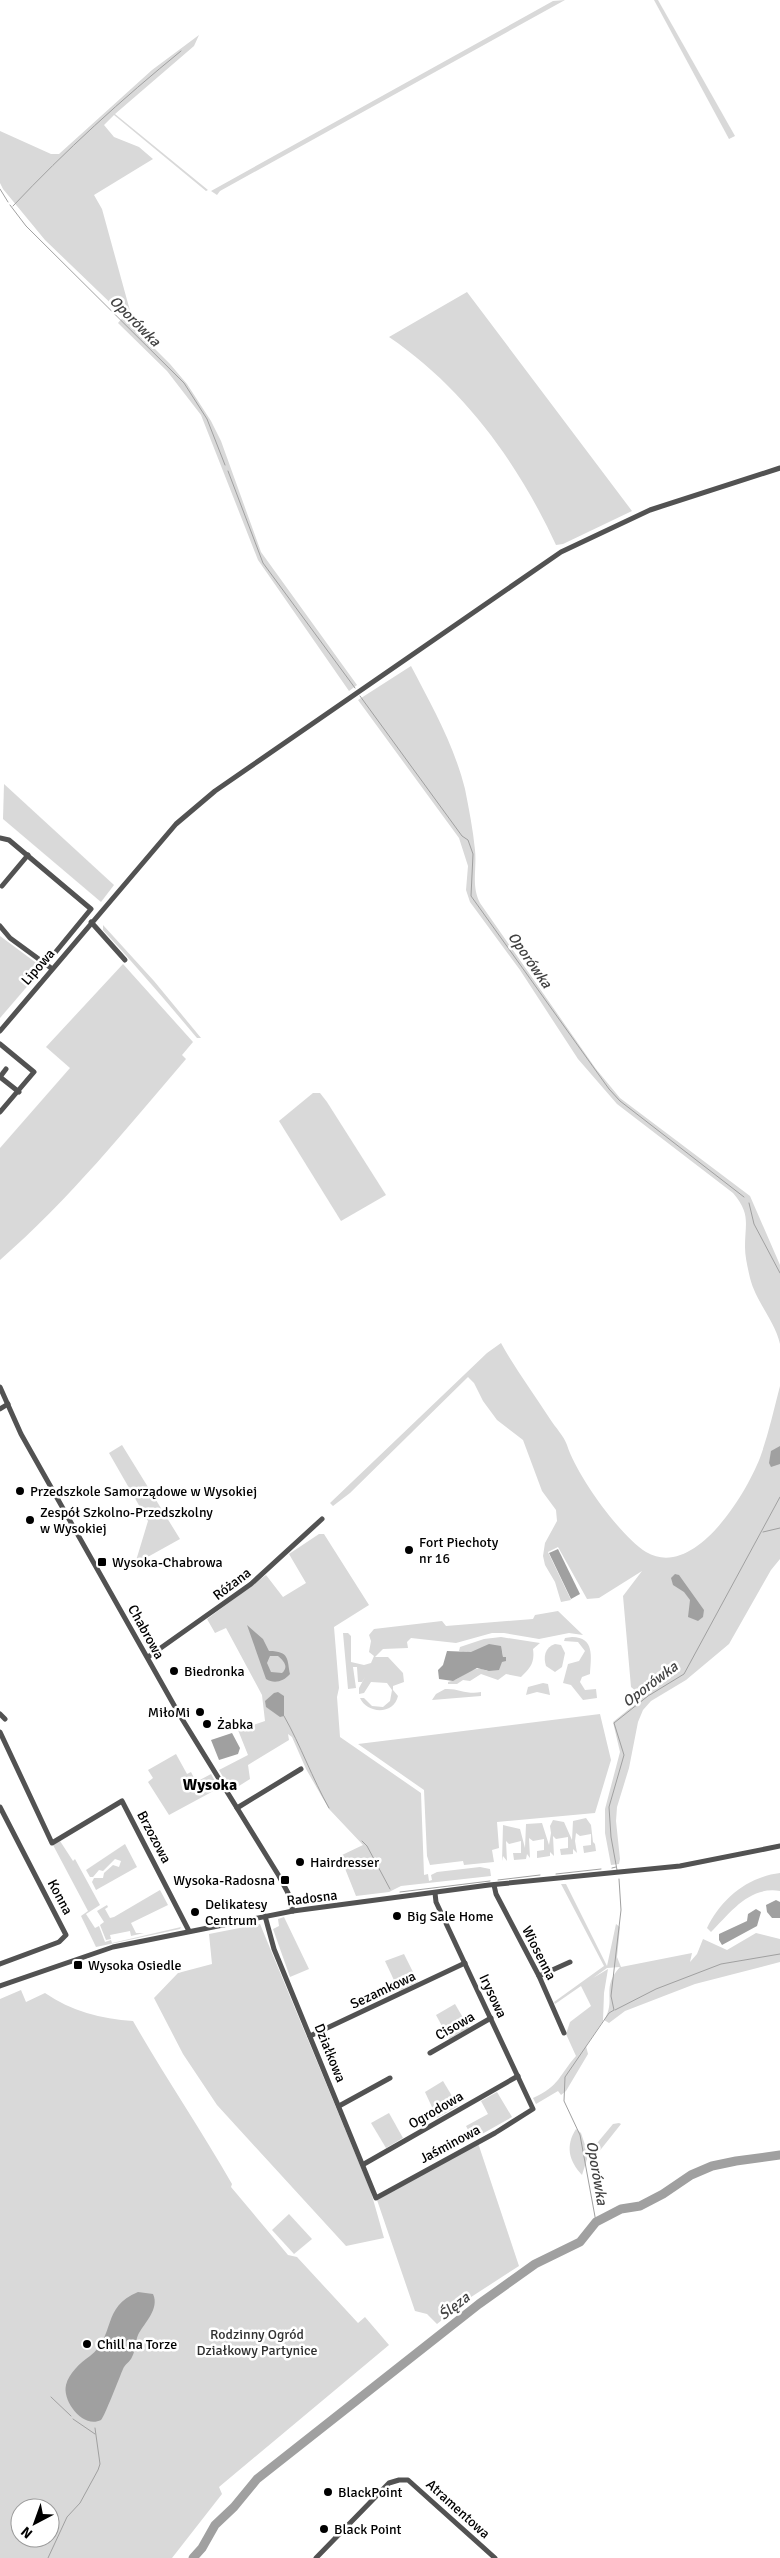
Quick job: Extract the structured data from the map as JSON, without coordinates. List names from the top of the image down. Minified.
{"streets":{"street":["Lipowa","Różana","Chabrowa","Brzozowa","Konna","Radosna","Wiosenna","Sezamkowa","Irysowa","Cisowa","Działkowa","Ogrodowa","Jaśminowa","Atramentowa"]},"crossings":[["Różana","Chabrowa"],["Chabrowa","Radosna"],["Brzozowa","Radosna"],["Radosna","Wiosenna"],["Radosna","Irysowa"],["Radosna","Działkowa"],["Sezamkowa","Irysowa"],["Sezamkowa","Działkowa"],["Irysowa","Cisowa"],["Irysowa","Ogrodowa"],["Irysowa","Jaśminowa"],["Działkowa","Ogrodowa"],["Działkowa","Jaśminowa"]],"districts":["Wysoka"],"water":["Oporówka","Ślęza"],"parks":["Rodzinny Ogród Działkowy Partynice"],"places":{"other":["Przedszkole Samorządowe w Wysokiej","Zespół Szkolno-Przedszkolny w Wysokiej","Fort Piechoty nr 16","Biedronka","MiłoMi","Żabka","Hairdresser","Delikatesy Centrum","Big Sale Home","Chill na Torze","BlackPoint","Black Point"],"transit":["Wysoka-Chabrowa","Wysoka-Radosna","Wysoka Osiedle"]},"north":"bottom left"}
